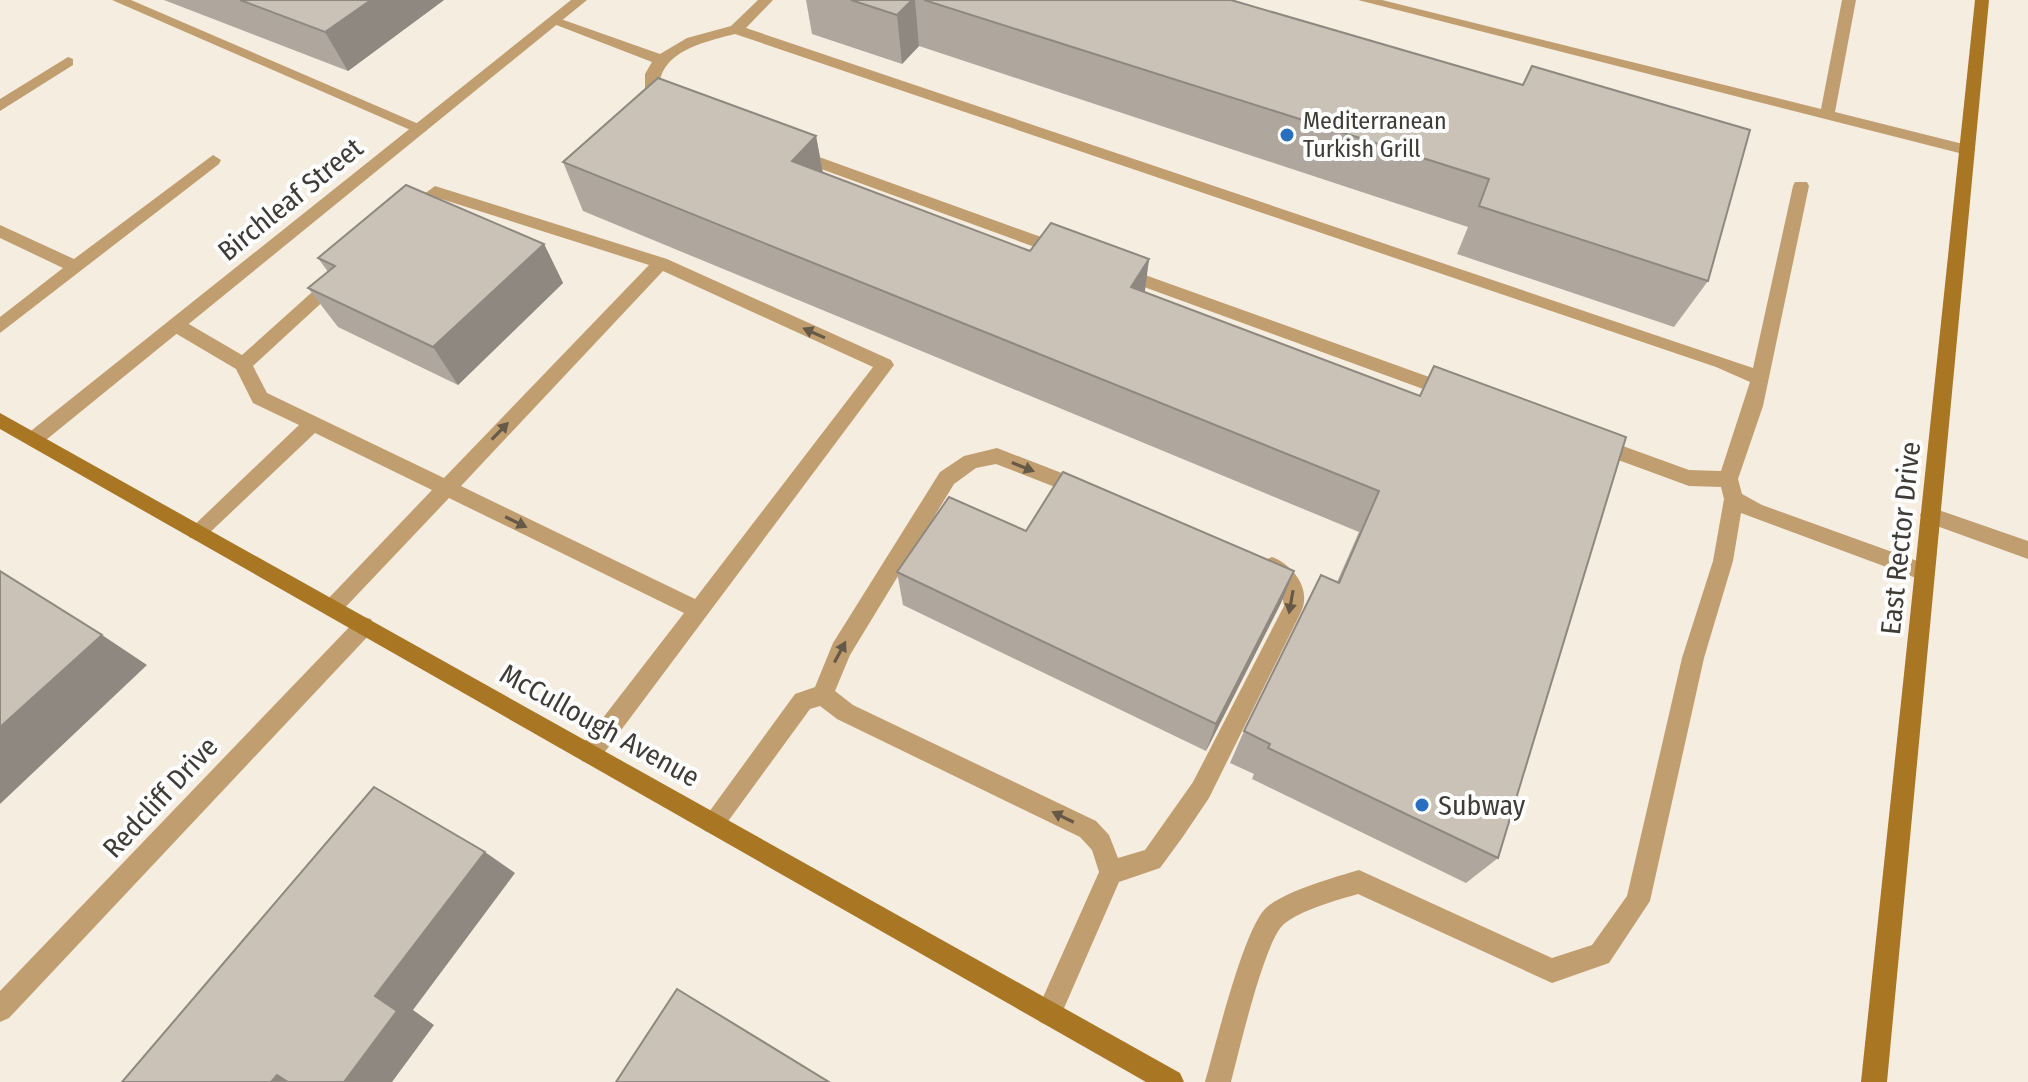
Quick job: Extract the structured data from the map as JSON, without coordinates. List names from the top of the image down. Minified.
{"streets":{"street":["Birchleaf Street","East Rector Drive","McCullough Avenue","Redcliff Drive"]},"crossings":[["Birchleaf Street","McCullough Avenue"],["McCullough Avenue","Redcliff Drive"]],"places":["Mediterranean Turkish Grill","Subway"]}
